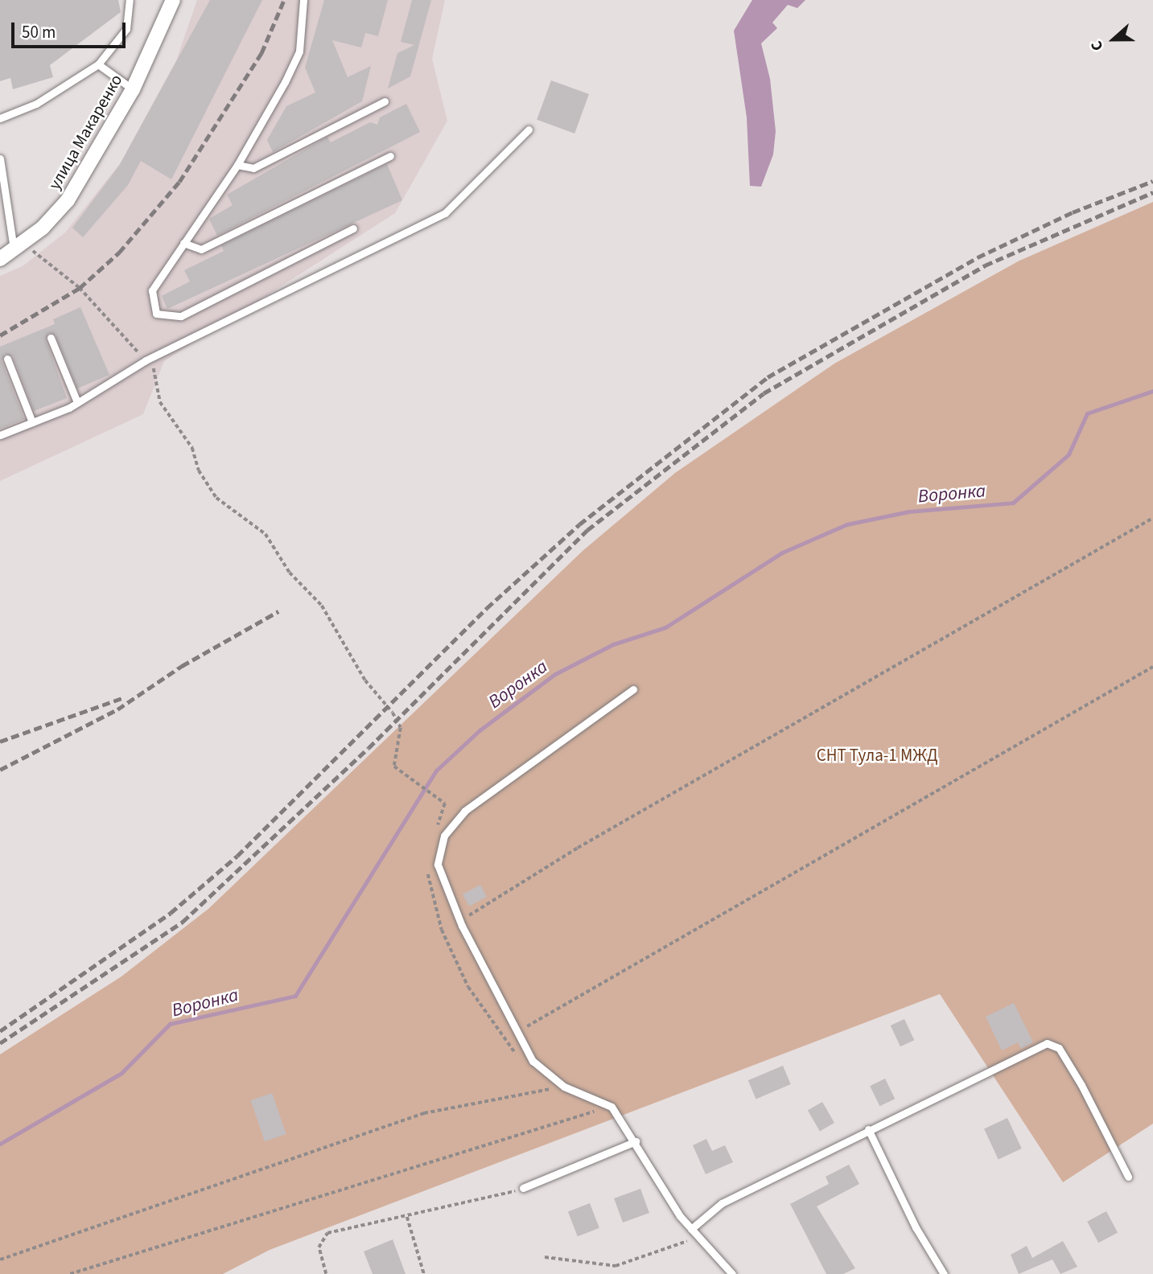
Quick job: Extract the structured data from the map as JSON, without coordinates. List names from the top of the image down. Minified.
{"streets":{"street":["улица Макаренко"]},"water":["Воронка"],"parks":["СНТ Тула-1 МЖД"],"scale_bar":"50 m","north":"left"}
